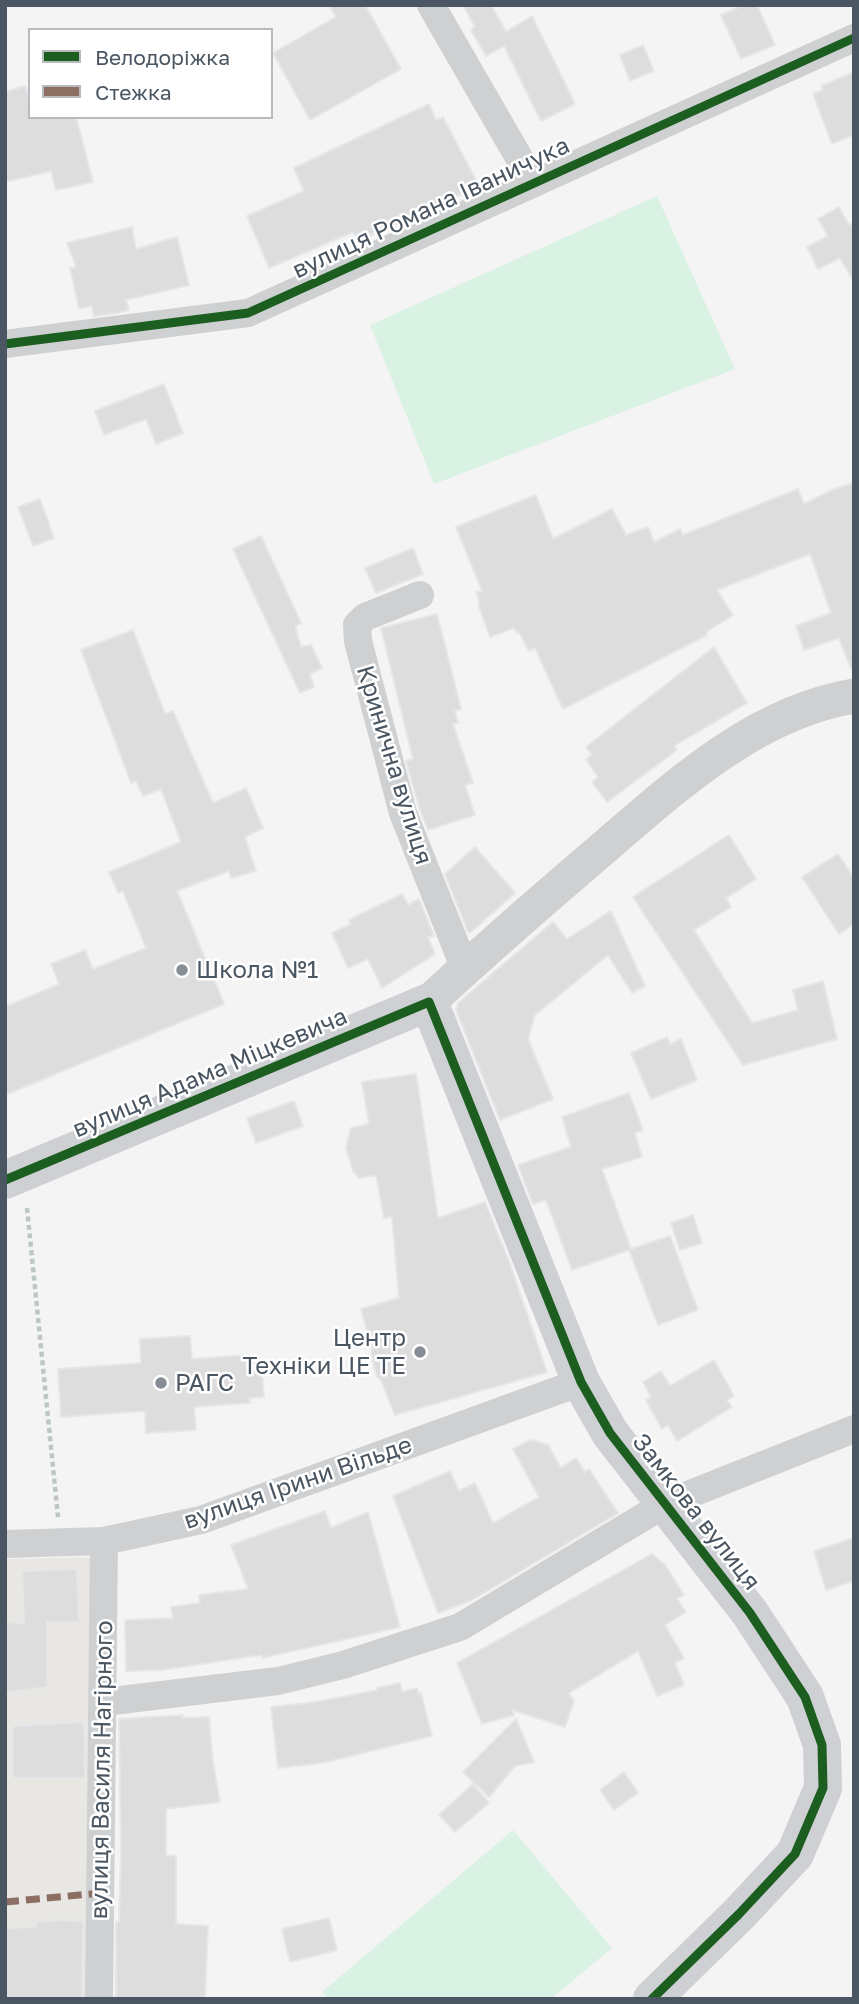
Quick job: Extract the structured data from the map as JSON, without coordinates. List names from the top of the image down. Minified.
{"streets":{"main road":["вулиця Адама Міцкевича","Замкова вулиця"],"street":["вулиця Романа Іваничука","Кринична вулиця","вулиця Ірини Вільде","вулиця Василя Нагірного"]},"crossings":[["Кринична вулиця","вулиця Адама Міцкевича"],["вулиця Адама Міцкевича","Замкова вулиця"],["вулиця Ірини Вільде","Замкова вулиця"],["вулиця Ірини Вільде","вулиця Василя Нагірного"]],"places":["Школа №1","Центр Техніки ЦЕ ТЕ","РАГС"],"legend":["Велодоріжка","Стежка"]}
